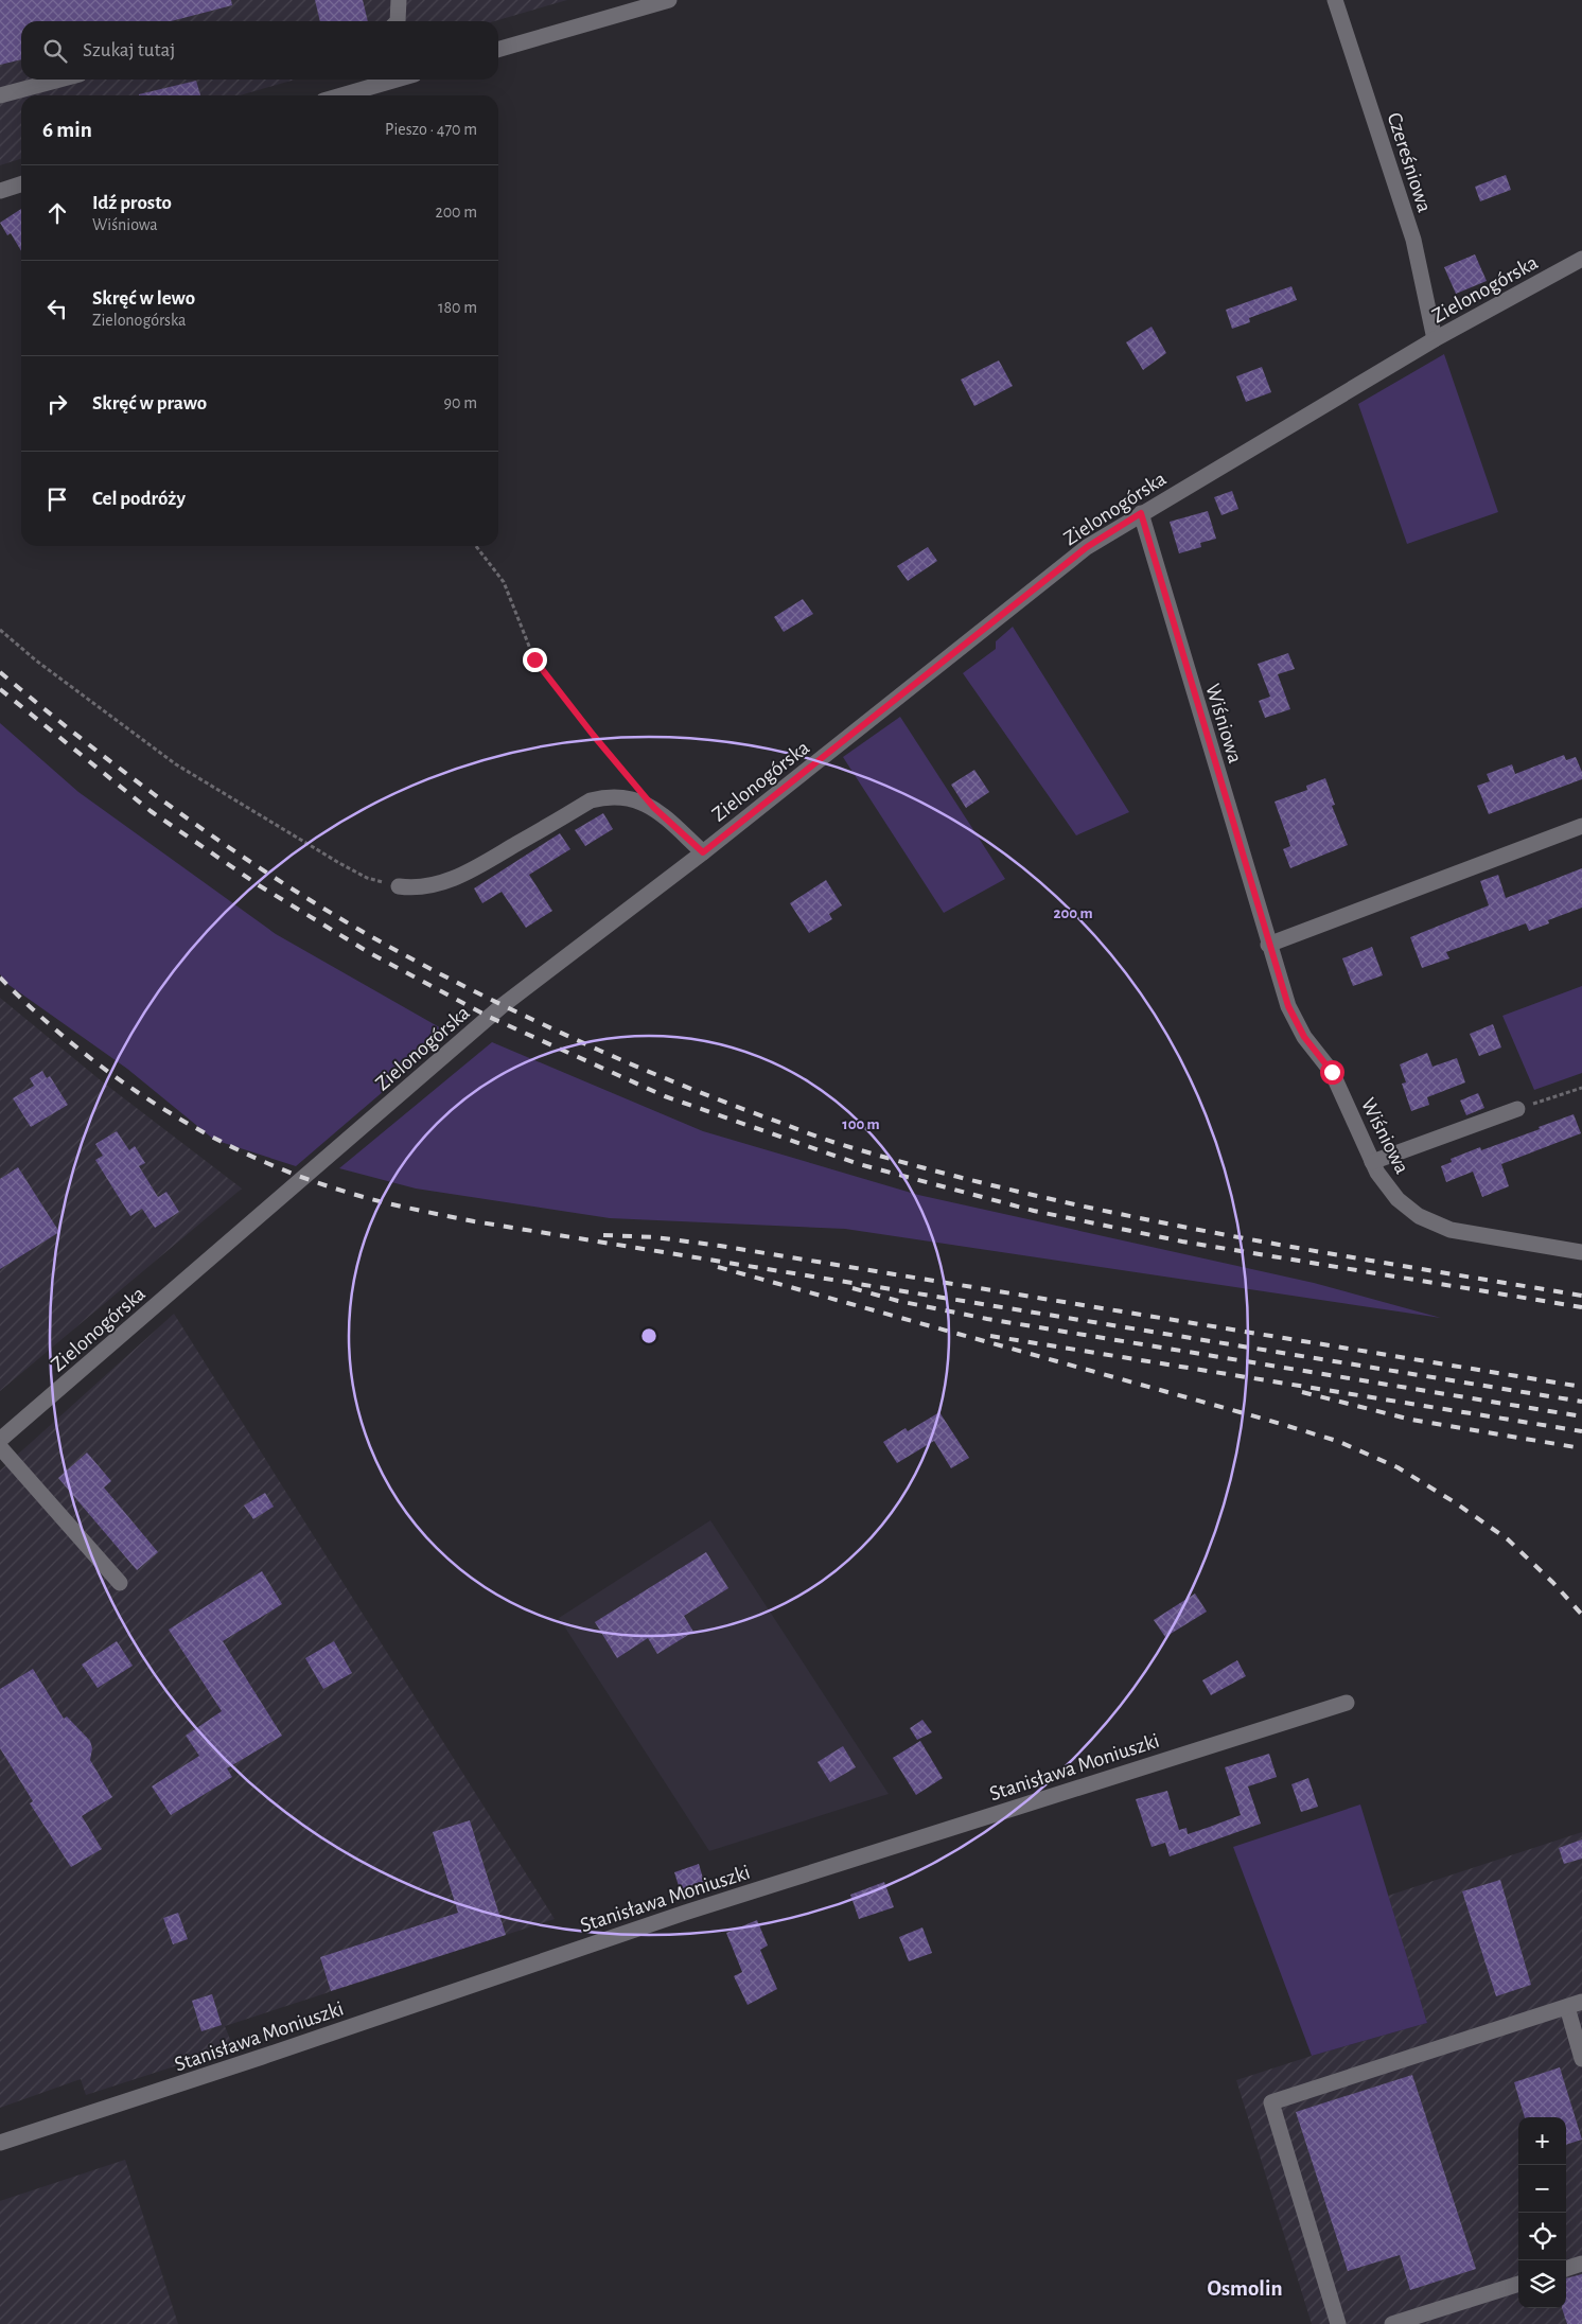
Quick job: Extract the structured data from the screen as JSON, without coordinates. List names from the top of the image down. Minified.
{"streets":{"street":["Czereśniowa","Zielonogórska","Wiśniowa","Stanisława Moniuszki"]},"crossings":[["Czereśniowa","Zielonogórska"],["Zielonogórska","Wiśniowa"]],"districts":["Osmolin"],"page":{"search":"Szukaj tutaj","heading":["6 min","Pieszo · 470 m"],"list":[["Idź prosto","Wiśniowa","200 m"],["Skręć w lewo","Zielonogórska","180 m"],["Skręć w prawo","90 m"],"Cel podróży"],"map_buttons":["+","−"]},"rings":["200 m","100 m"]}
